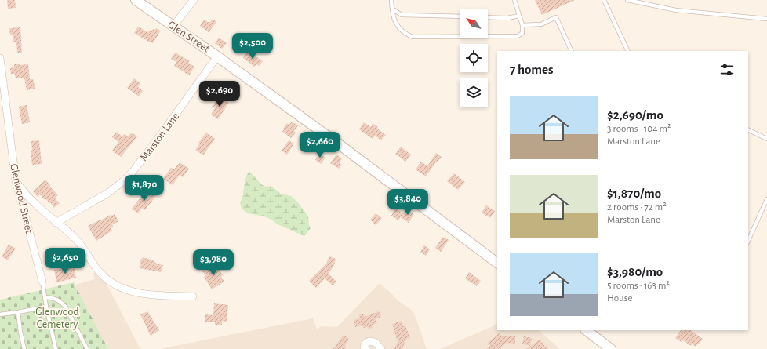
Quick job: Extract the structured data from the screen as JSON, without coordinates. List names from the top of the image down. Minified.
{"streets":{"street":["Glen Street","Marston Lane","Glenwood Street"]},"crossings":[["Glen Street","Marston Lane"]],"parks":["Glenwood Cemetery"],"north":"top left","page":{"price":["$2,500","$2,690","$2,660","$1,870","$3,840","$2,650","$3,980"],"heading":"7 homes","list":[{"name":"$2,690/mo","note":"3 rooms · 104 m² · Marston Lane"},{"name":"$1,870/mo","note":"2 rooms · 72 m² · Marston Lane"},{"name":"$3,980/mo","note":"5 rooms · 163 m² · House"}]}}
